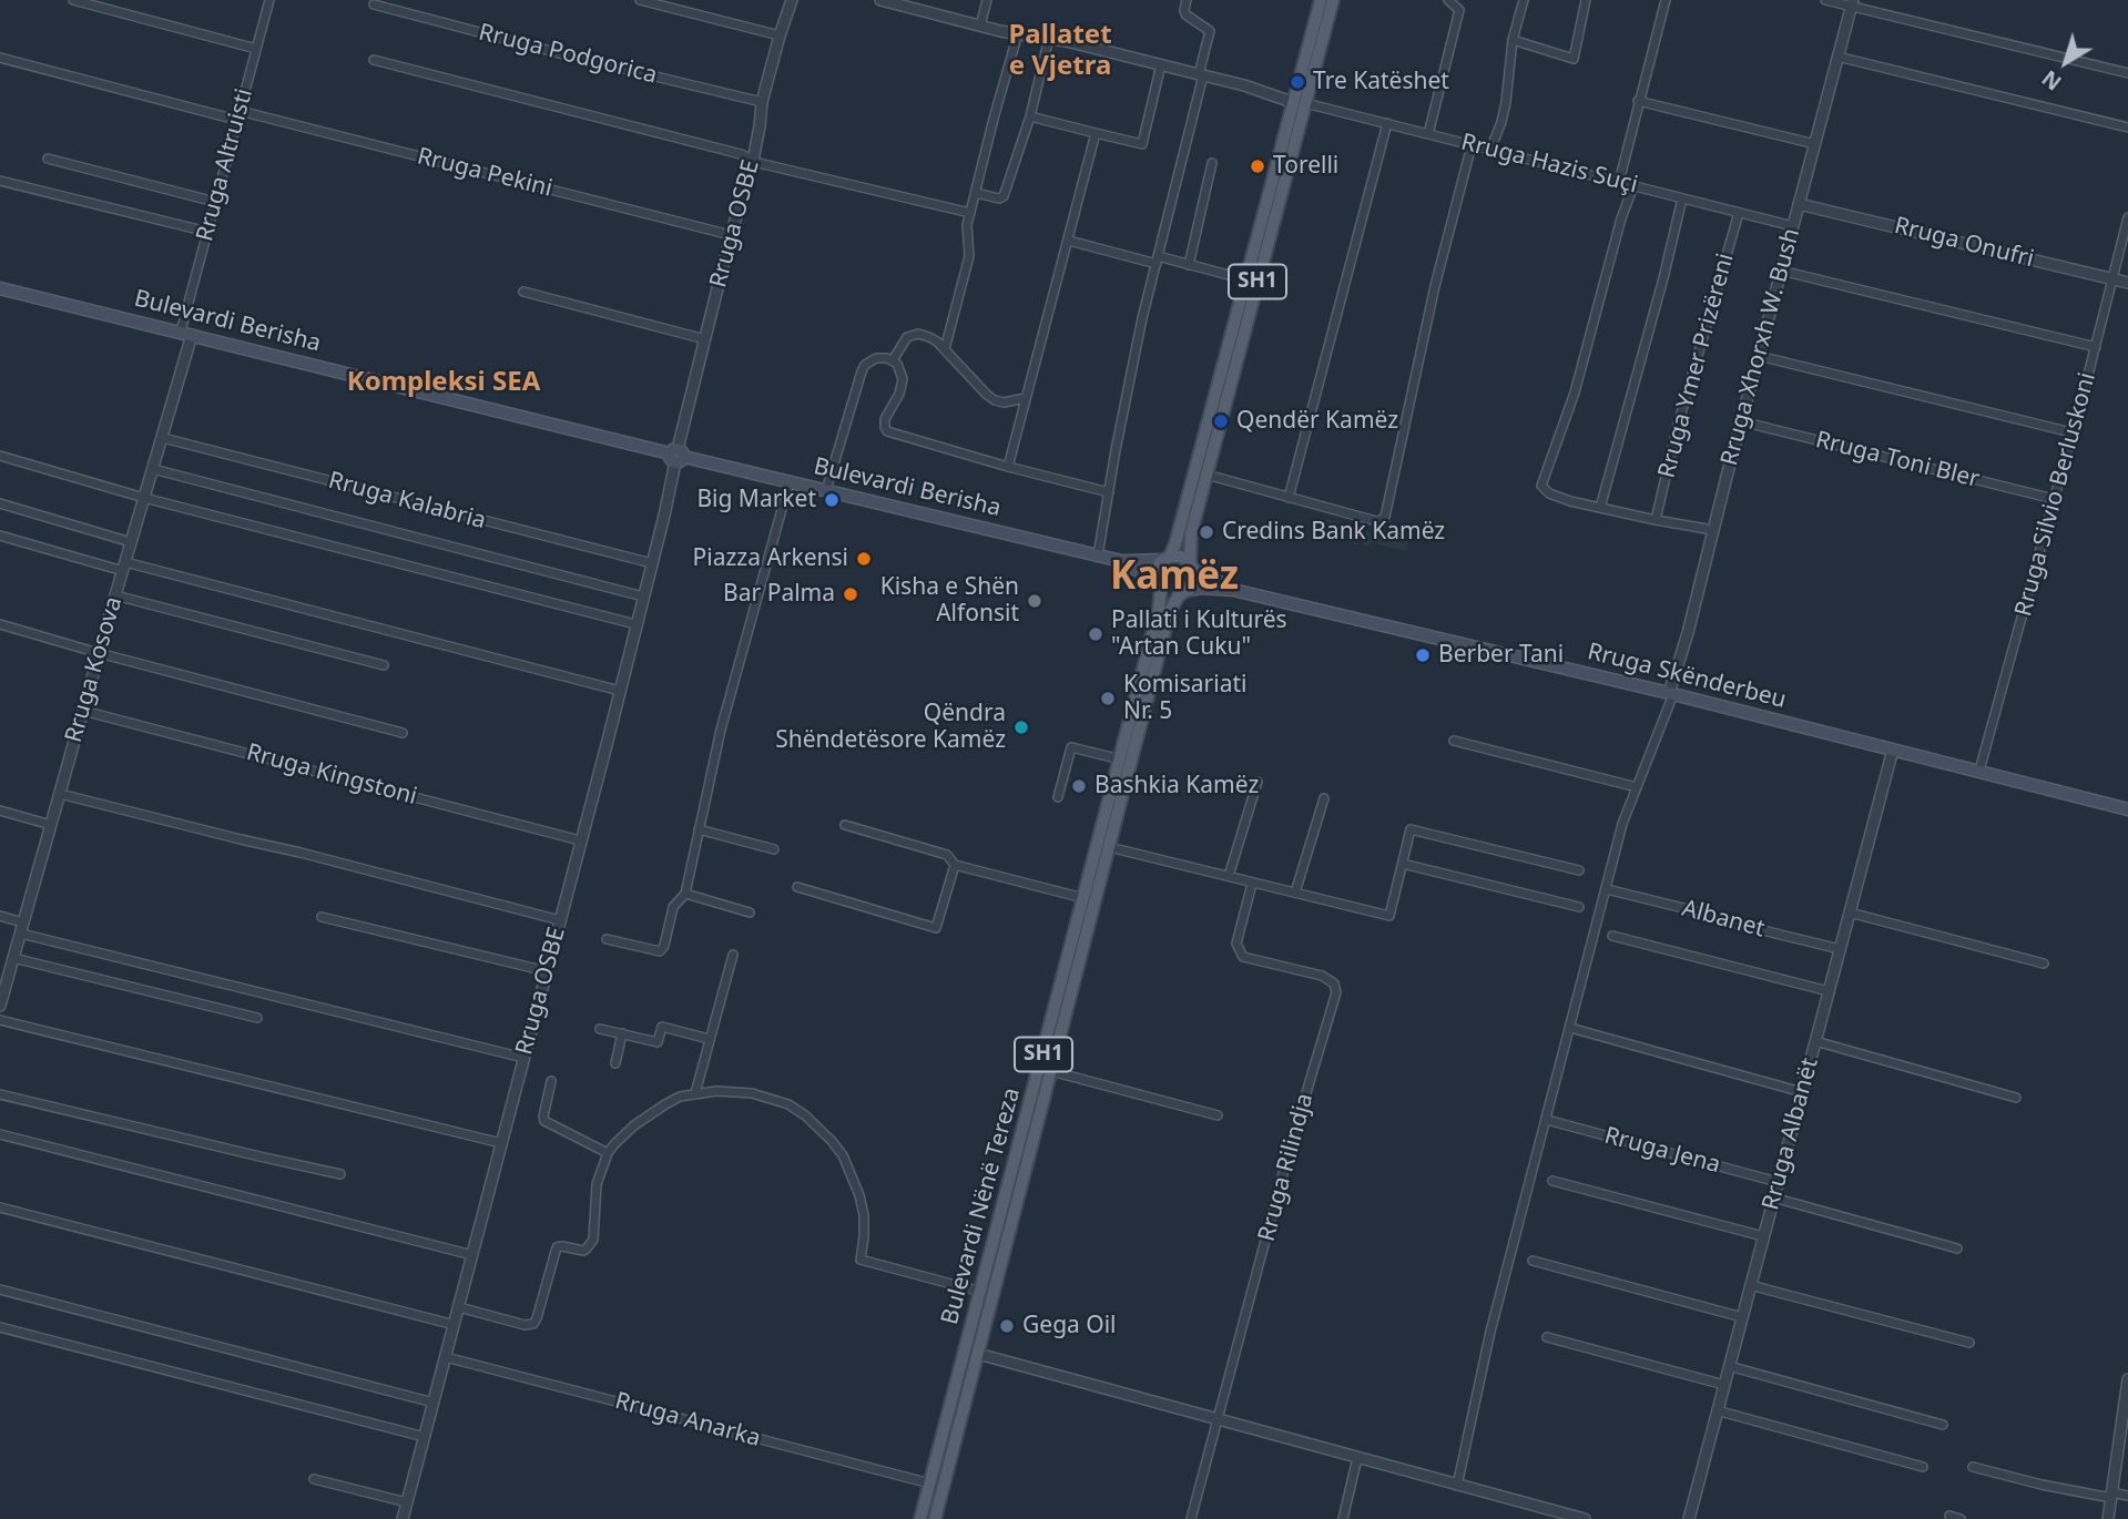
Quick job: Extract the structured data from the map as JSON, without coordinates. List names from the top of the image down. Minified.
{"streets":{"main road":["SH1","Bulevardi Berisha","Rruga Skënderbeu","Bulevardi Nënë Tereza"],"street":["Rruga Podgorica","Rruga Hazis Suçi","Rruga Altruisti","Rruga Pekini","Rruga OSBE","Rruga Onufri","Rruga Xhorxh W. Bush","Rruga Ymer Prizëreni","Rruga Toni Bler","Rruga Silvio Berluskoni","Rruga Kalabria","Rruga Kosova","Rruga Kingstoni","Albanet","Rruga Albanët","Rruga Jena","Rruga Rilindja","Rruga Anarka"]},"crossings":[["Rruga Podgorica","Rruga OSBE"],["Rruga Hazis Suçi","Rruga Xhorxh W. Bush"],["Rruga Hazis Suçi","Rruga Ymer Prizëreni"],["Rruga Hazis Suçi","Bulevardi Nënë Tereza"],["Rruga Altruisti","Rruga Pekini"],["Rruga Altruisti","Bulevardi Berisha"],["Rruga Altruisti","Rruga Kosova"],["Rruga Pekini","Rruga OSBE"],["Rruga OSBE","Bulevardi Berisha"],["Rruga OSBE","Rruga Kalabria"],["Rruga OSBE","Rruga Kingstoni"],["Rruga OSBE","Rruga Anarka"],["Rruga Onufri","Rruga Xhorxh W. Bush"],["Rruga Onufri","Rruga Silvio Berluskoni"],["Bulevardi Berisha","Rruga Kosova"],["Bulevardi Berisha","Rruga Skënderbeu"],["Bulevardi Berisha","Bulevardi Nënë Tereza"],["Rruga Xhorxh W. Bush","Rruga Toni Bler"],["Rruga Xhorxh W. Bush","Rruga Skënderbeu"],["Rruga Toni Bler","Rruga Silvio Berluskoni"],["Rruga Silvio Berluskoni","Rruga Skënderbeu"],["Rruga Kalabria","Rruga Kosova"],["Rruga Kosova","Rruga Kingstoni"],["Rruga Skënderbeu","Rruga Albanët"],["Rruga Skënderbeu","Bulevardi Nënë Tereza"],["Albanet","Rruga Albanët"],["Rruga Albanët","Rruga Jena"],["Bulevardi Nënë Tereza","Rruga Anarka"]],"districts":["Pallatet e Vjetra","Kompleksi SEA","Kamëz"],"places":["Tre Katëshet","Torelli","Qendër Kamëz","Big Market","Credins Bank Kamëz","Piazza Arkensi","Bar Palma","Kisha e Shën Alfonsit","Pallati i Kulturës \"Artan Cuku\"","Berber Tani","Komisariati Nr. 5","Qëndra Shëndetësore Kamëz","Bashkia Kamëz","Gega Oil"],"north":"bottom left"}
